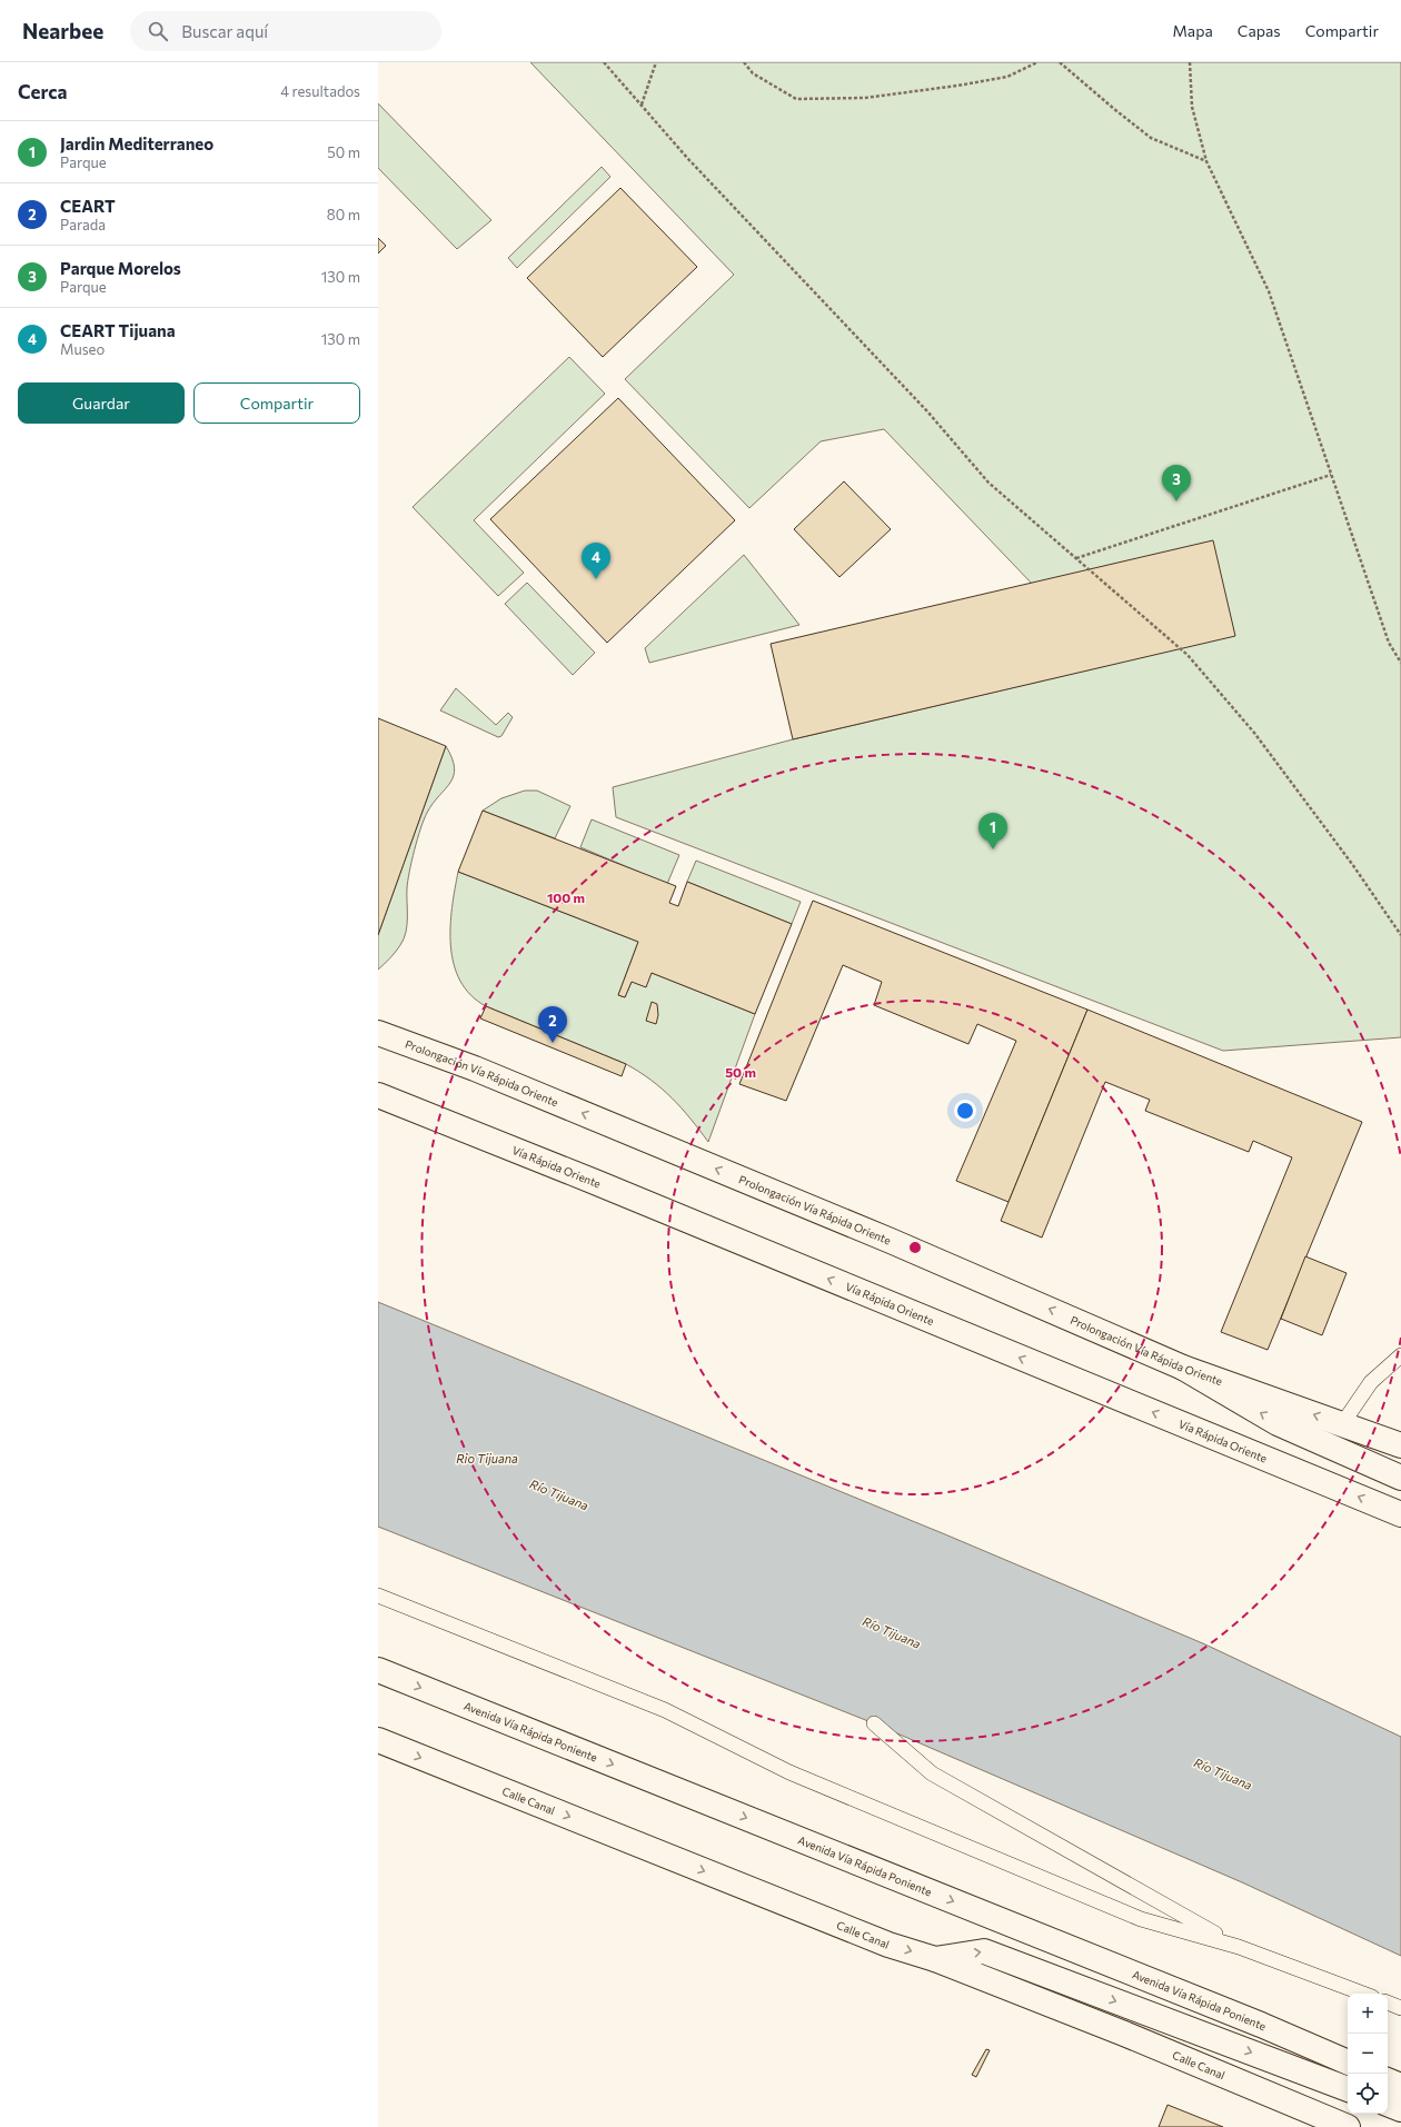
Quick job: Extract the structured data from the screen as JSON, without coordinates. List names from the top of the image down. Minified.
{"streets":{"main road":["Prolongación Vía Rápida Oriente","Vía Rápida Oriente","Avenida Vía Rápida Poniente","Calle Canal"]},"one_way":["Prolongación Vía Rápida Oriente","Vía Rápida Oriente","Calle Canal"],"water":["Rio Tijuana","Río Tijuana"],"page":{"header":"Nearbee","search":"Buscar aquí","nav":["Mapa","Capas","Compartir"],"heading":["Cerca","4 resultados"],"list":[{"mark":"1","name":"Jardin Mediterraneo","note":"Parque","value":"50 m"},{"mark":"2","name":"CEART","note":"Parada","value":"80 m"},{"mark":"3","name":"Parque Morelos","note":"Parque","value":"130 m"},{"mark":"4","name":"CEART Tijuana","note":"Museo","value":"130 m"}],"buttons":["Guardar","Compartir"],"pins":["3","4","1","2"],"map_buttons":["+","−"]},"rings":["100 m","50 m"]}
